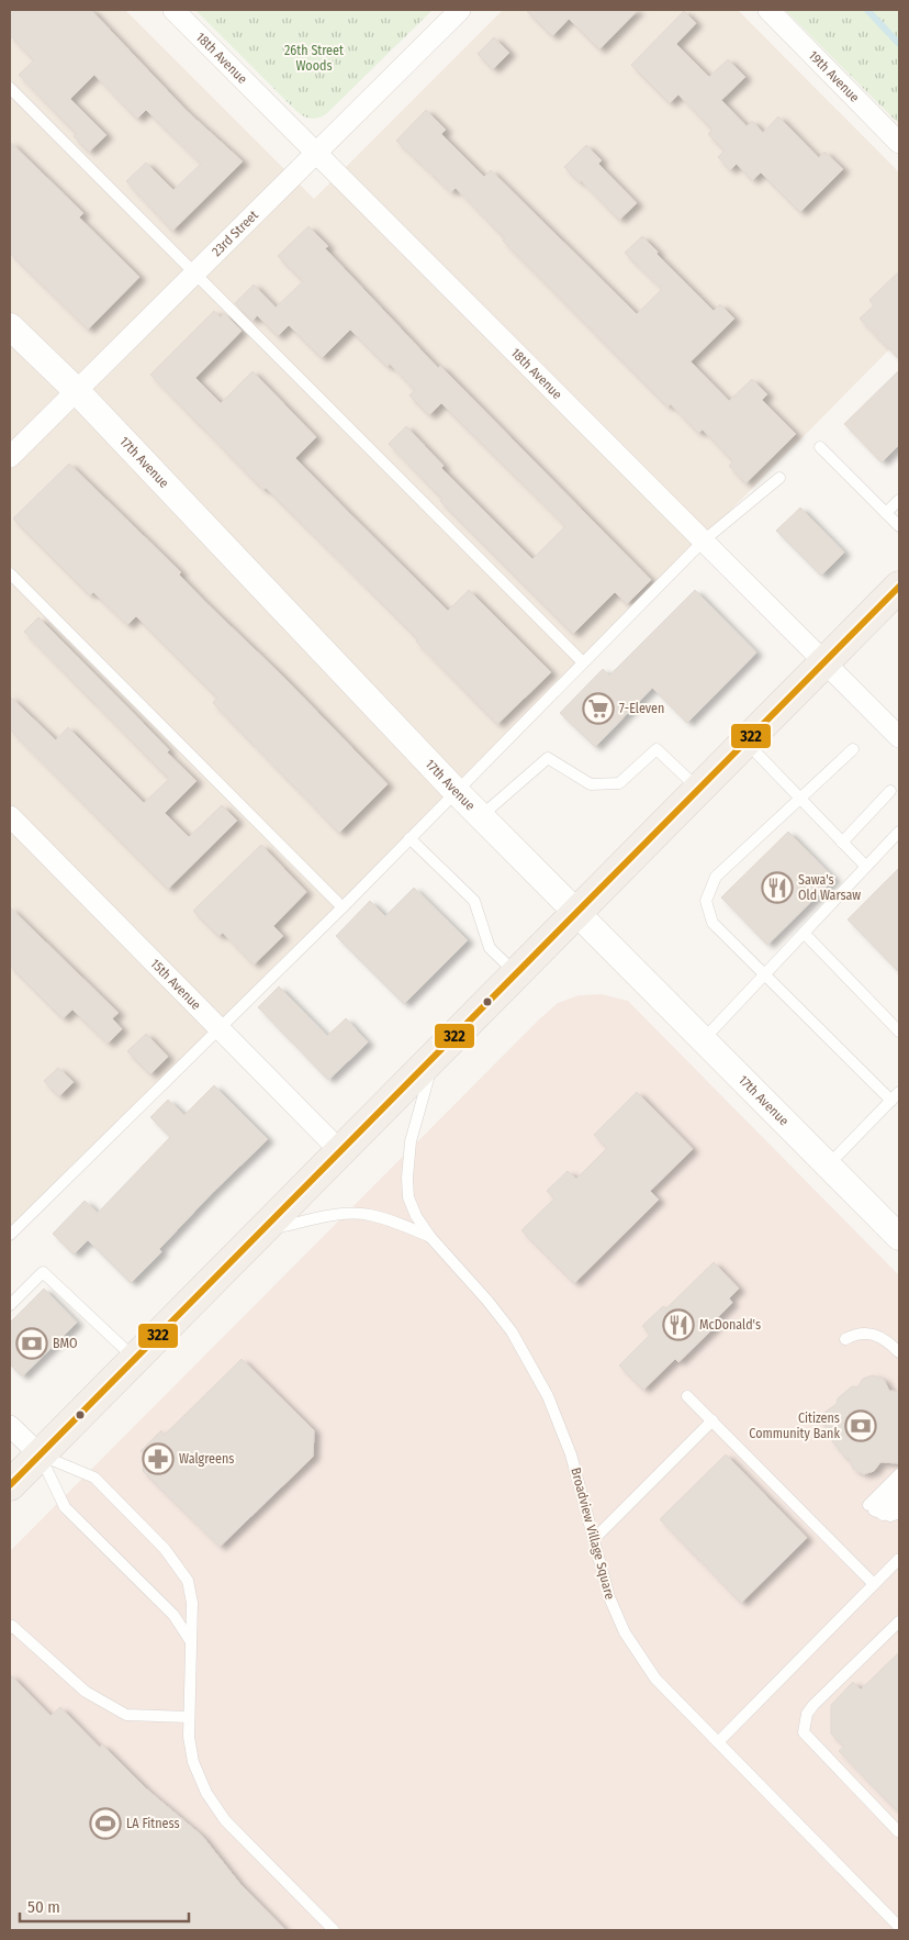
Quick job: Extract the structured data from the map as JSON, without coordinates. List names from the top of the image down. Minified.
{"streets":{"street":["18th Avenue","19th Avenue","23rd Street","17th Avenue","15th Avenue"],"lane":["Broadview Village Square"]},"crossings":[["18th Avenue","23rd Street"],["23rd Street","17th Avenue"]],"parks":["26th Street Woods"],"places":{"supermarket":["7-Eleven"],"restaurant":["Sawa's Old Warsaw","McDonald's"],"bank":["BMO","Citizens Community Bank"],"pharmacy":["Walgreens"],"sports":["LA Fitness"]},"lines":["transit line 322"],"scale_bar":"50 m"}
